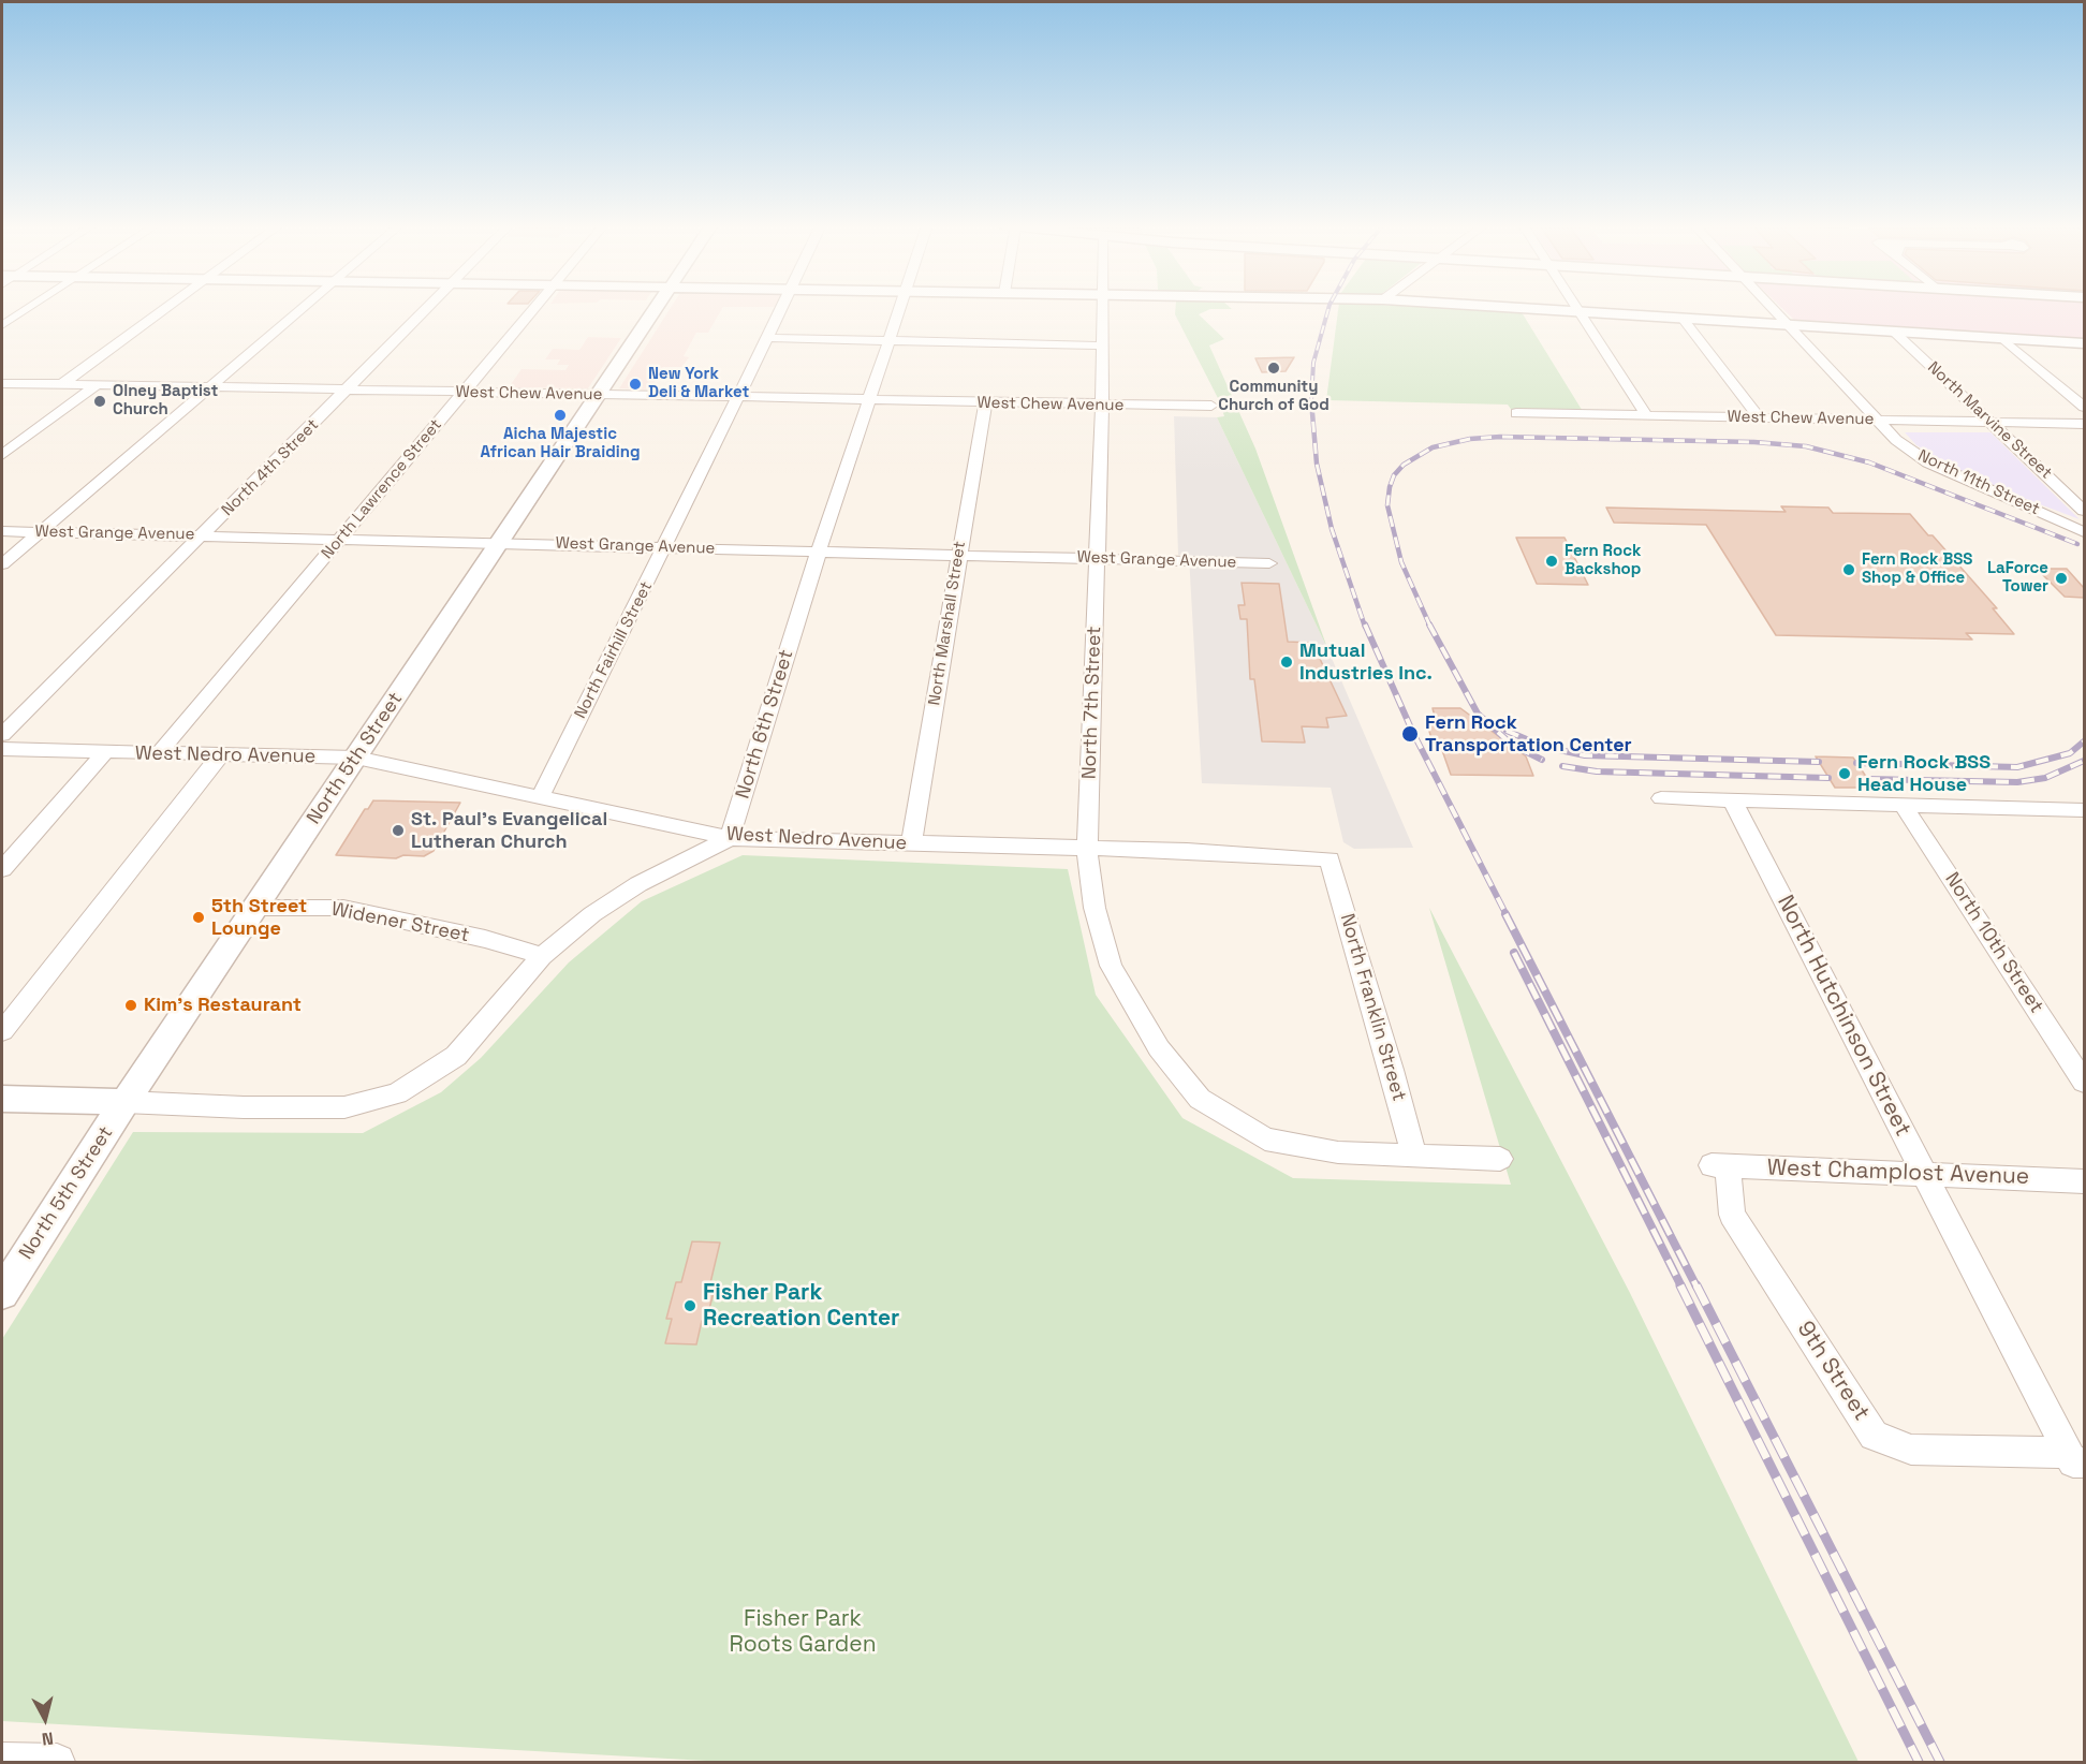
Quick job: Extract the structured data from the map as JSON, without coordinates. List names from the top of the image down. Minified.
{"streets":{"street":["West Chew Avenue","North Marvine Street","North 4th Street","North 11th Street","North Lawrence Street","West Grange Avenue","North Marshall Street","North Fairhill Street","North 7th Street","North 6th Street","West Nedro Avenue","North 5th Street","Widener Street","North 10th Street","North Franklin Street","North Hutchinson Street","West Champlost Avenue","9th Street"]},"crossings":[["West Chew Avenue","North Marvine Street"],["West Chew Avenue","North 4th Street"],["West Chew Avenue","North 11th Street"],["West Chew Avenue","North Lawrence Street"],["West Chew Avenue","North Marshall Street"],["West Chew Avenue","North Fairhill Street"],["West Chew Avenue","North 7th Street"],["West Chew Avenue","North 6th Street"],["West Chew Avenue","North 5th Street"],["North 4th Street","West Grange Avenue"],["North Lawrence Street","West Grange Avenue"],["North Lawrence Street","West Nedro Avenue"],["West Grange Avenue","North Marshall Street"],["West Grange Avenue","North Fairhill Street"],["West Grange Avenue","North 7th Street"],["West Grange Avenue","North 6th Street"],["West Grange Avenue","North 5th Street"],["North Marshall Street","West Nedro Avenue"],["North Fairhill Street","West Nedro Avenue"],["North 7th Street","West Nedro Avenue"],["North 7th Street","North Franklin Street"],["North 6th Street","West Nedro Avenue"],["West Nedro Avenue","North 5th Street"],["West Nedro Avenue","North Franklin Street"],["North 5th Street","Widener Street"],["North Hutchinson Street","West Champlost Avenue"],["North Hutchinson Street","9th Street"],["West Champlost Avenue","9th Street"]],"parks":["Fisher Park Roots Garden"],"places":["Community Church of God","New York Deli & Market","Olney Baptist Church","Aicha Majestic African Hair Braiding","Fern Rock Backshop","Fern Rock BSS Shop & Office","LaForce Tower","Mutual Industries Inc.","Fern Rock Transportation Center","Fern Rock BSS Head House","St. Paul's Evangelical Lutheran Church","5th Street Lounge","Kim's Restaurant","Fisher Park Recreation Center"],"north":"bottom"}
